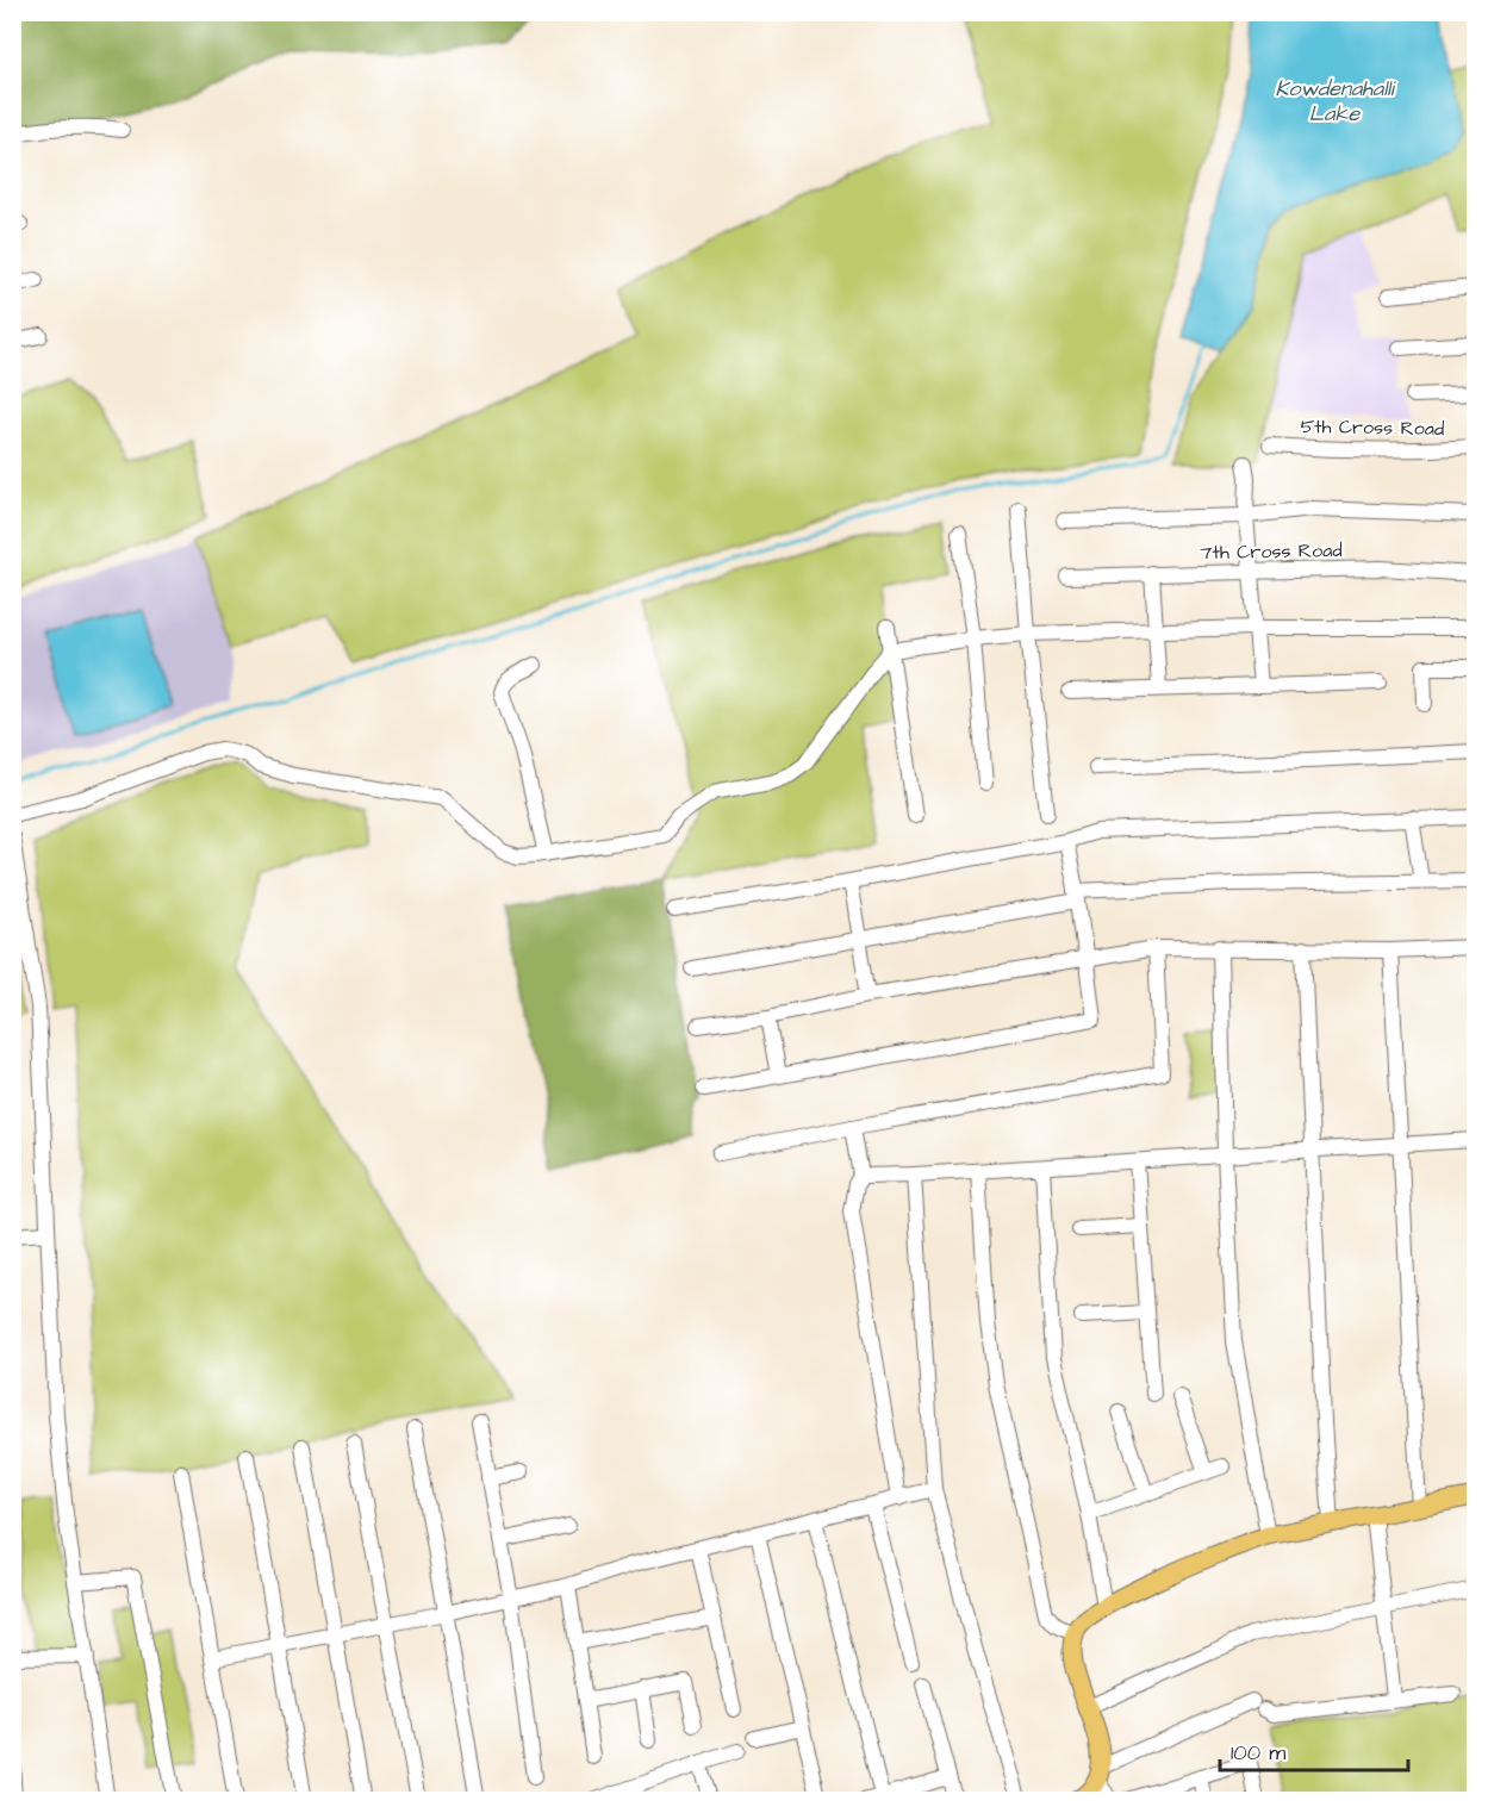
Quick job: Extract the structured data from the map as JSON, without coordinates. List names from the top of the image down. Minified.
{"streets":{"street":["5th Cross Road","7th Cross Road"]},"water":["Kowdenahalli Lake"],"scale_bar":"100 m"}
